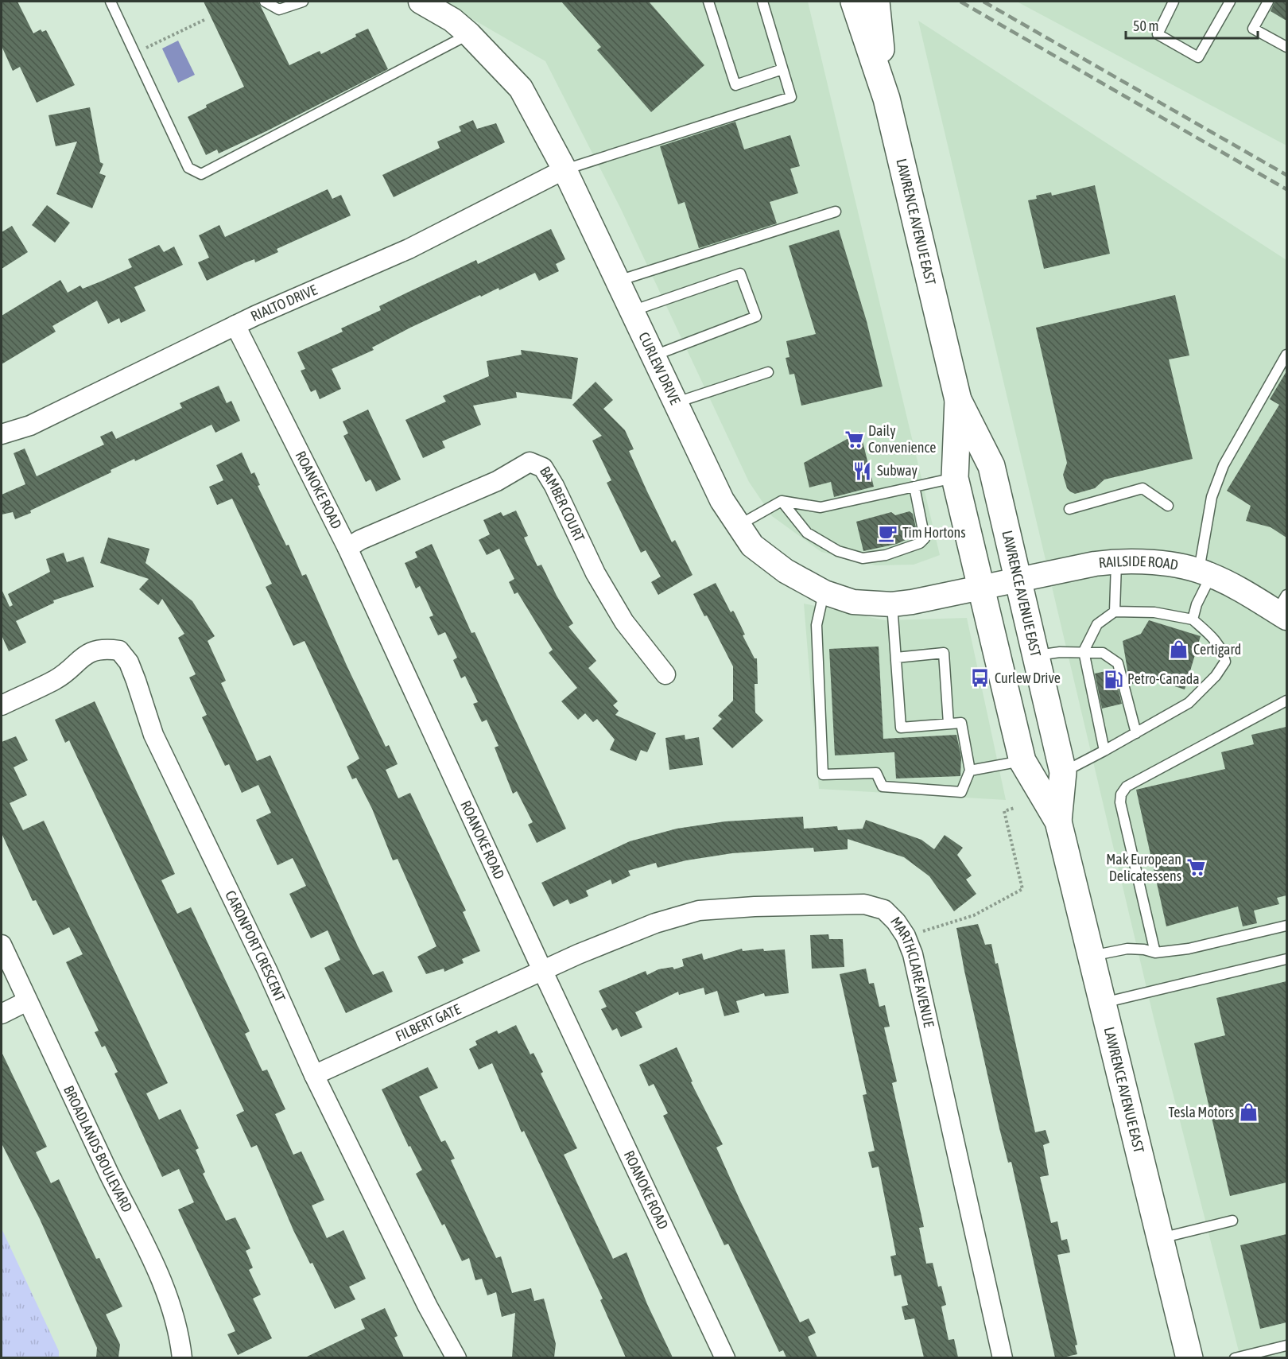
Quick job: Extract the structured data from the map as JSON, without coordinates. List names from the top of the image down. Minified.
{"streets":{"main road":["LAWRENCE AVENUE EAST"],"street":["RIALTO DRIVE","CURLEW DRIVE","ROANOKE ROAD","BAMBER COURT","RAILSIDE ROAD","CARONPORT CRESCENT","MARTHCLARE AVENUE","FILBERT GATE","BROADLANDS BOULEVARD"]},"crossings":[["LAWRENCE AVENUE EAST","CURLEW DRIVE"],["LAWRENCE AVENUE EAST","RAILSIDE ROAD"],["RIALTO DRIVE","CURLEW DRIVE"],["RIALTO DRIVE","ROANOKE ROAD"],["CURLEW DRIVE","RAILSIDE ROAD"],["ROANOKE ROAD","BAMBER COURT"],["ROANOKE ROAD","MARTHCLARE AVENUE"],["ROANOKE ROAD","FILBERT GATE"],["CARONPORT CRESCENT","FILBERT GATE"],["MARTHCLARE AVENUE","FILBERT GATE"]],"places":{"supermarket":["Daily Convenience","Mak European Delicatessens"],"restaurant":["Subway"],"cafe":["Tim Hortons"],"shop":["Certigard","Tesla Motors"],"bus stop":["Curlew Drive"],"fuel station":["Petro-Canada"]},"scale_bar":"50 m"}
